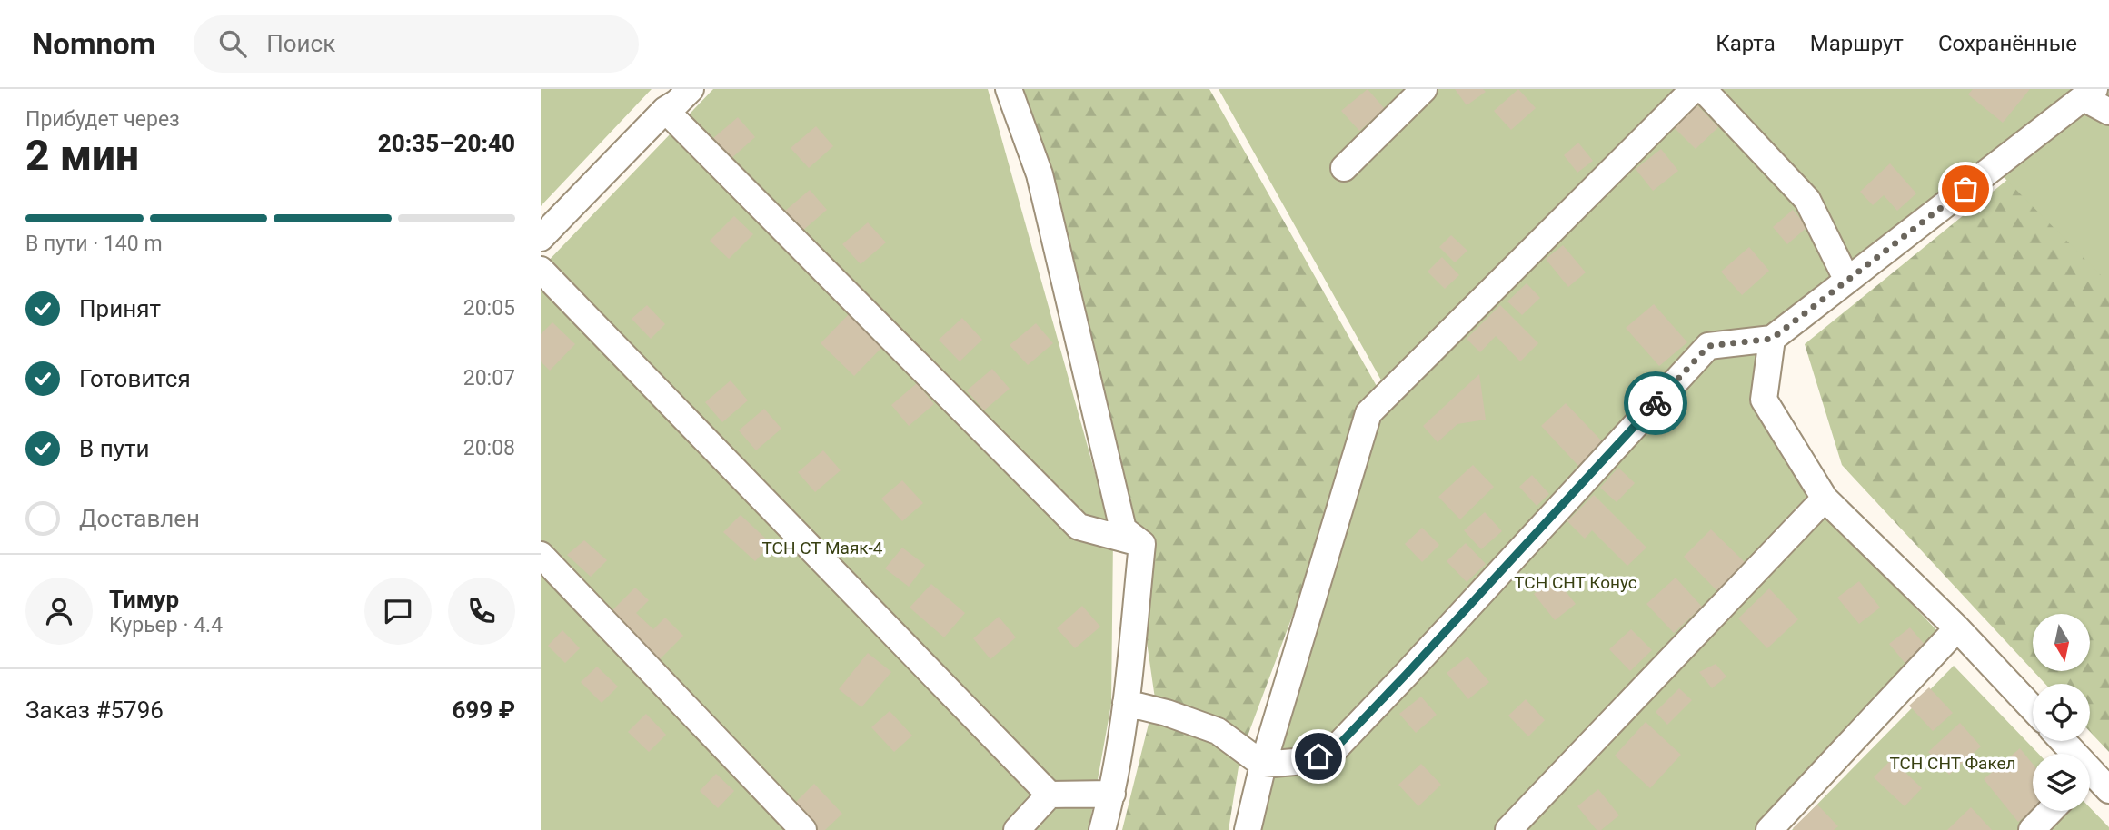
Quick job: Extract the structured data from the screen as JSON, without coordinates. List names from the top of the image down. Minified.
{"parks":["ТСН СТ Маяк-4","ТСН СНТ Конус","ТСН СНТ Факел"],"north":"bottom","page":{"header":"Nomnom","search":"Поиск","nav":["Карта","Маршрут","Сохранённые"],"heading":["2 мин","Прибудет через","20:35–20:40"],"panel":["Тимур","Курьер · 4.4","Заказ #5796","699 ₽"],"bar":"В пути · 140 m","list":[["Принят","20:05"],["Готовится","20:07"],["В пути","20:08"],"Доставлен"]}}
